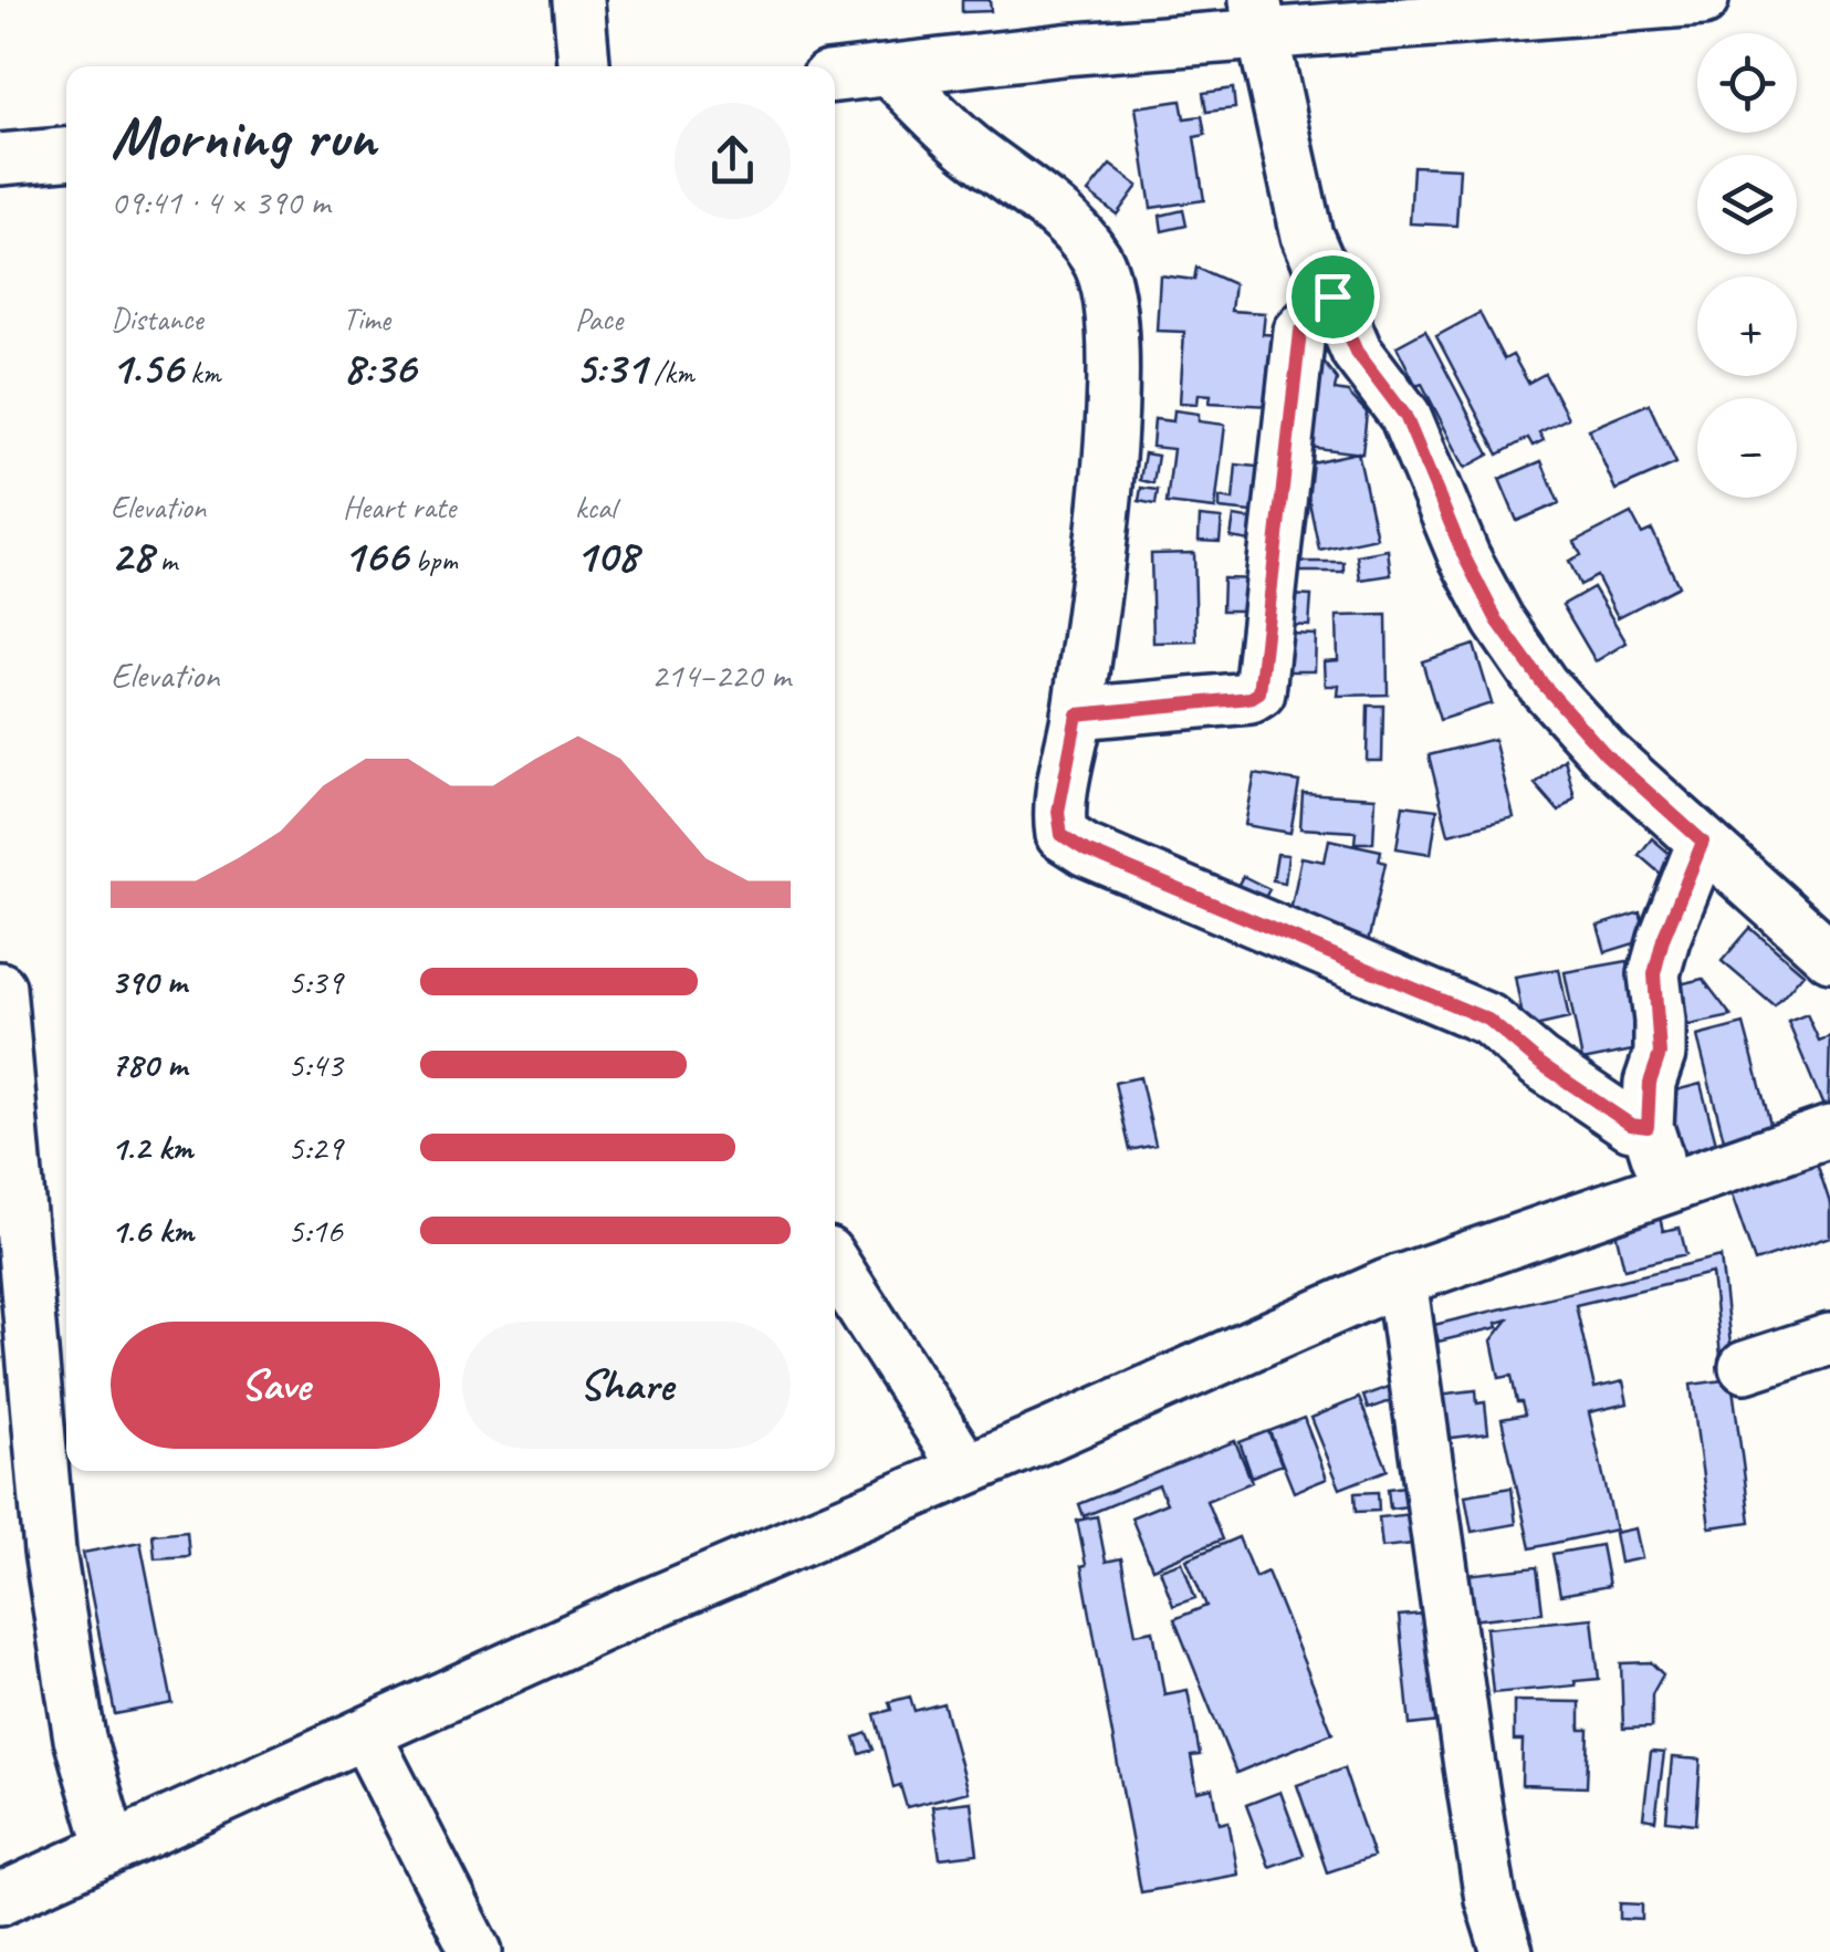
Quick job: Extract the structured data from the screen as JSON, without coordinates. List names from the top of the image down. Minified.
{"page":{"map_buttons":["+","−"],"heading":["Morning run","09:41 · 4 × 390 m"],"stats":[["Distance","1.56 km"],["Time","8:36"],["Pace","5:31 /km"],["Elevation","28 m"],["Heart rate","166 bpm"],["kcal","108"]],"chart":["Elevation","214–220 m"],"list":[{"name":"390 m","note":"5:39"},{"name":"780 m","note":"5:43"},{"name":"1.2 km","note":"5:29"},{"name":"1.6 km","note":"5:16"}],"buttons":["Save","Share"]}}
